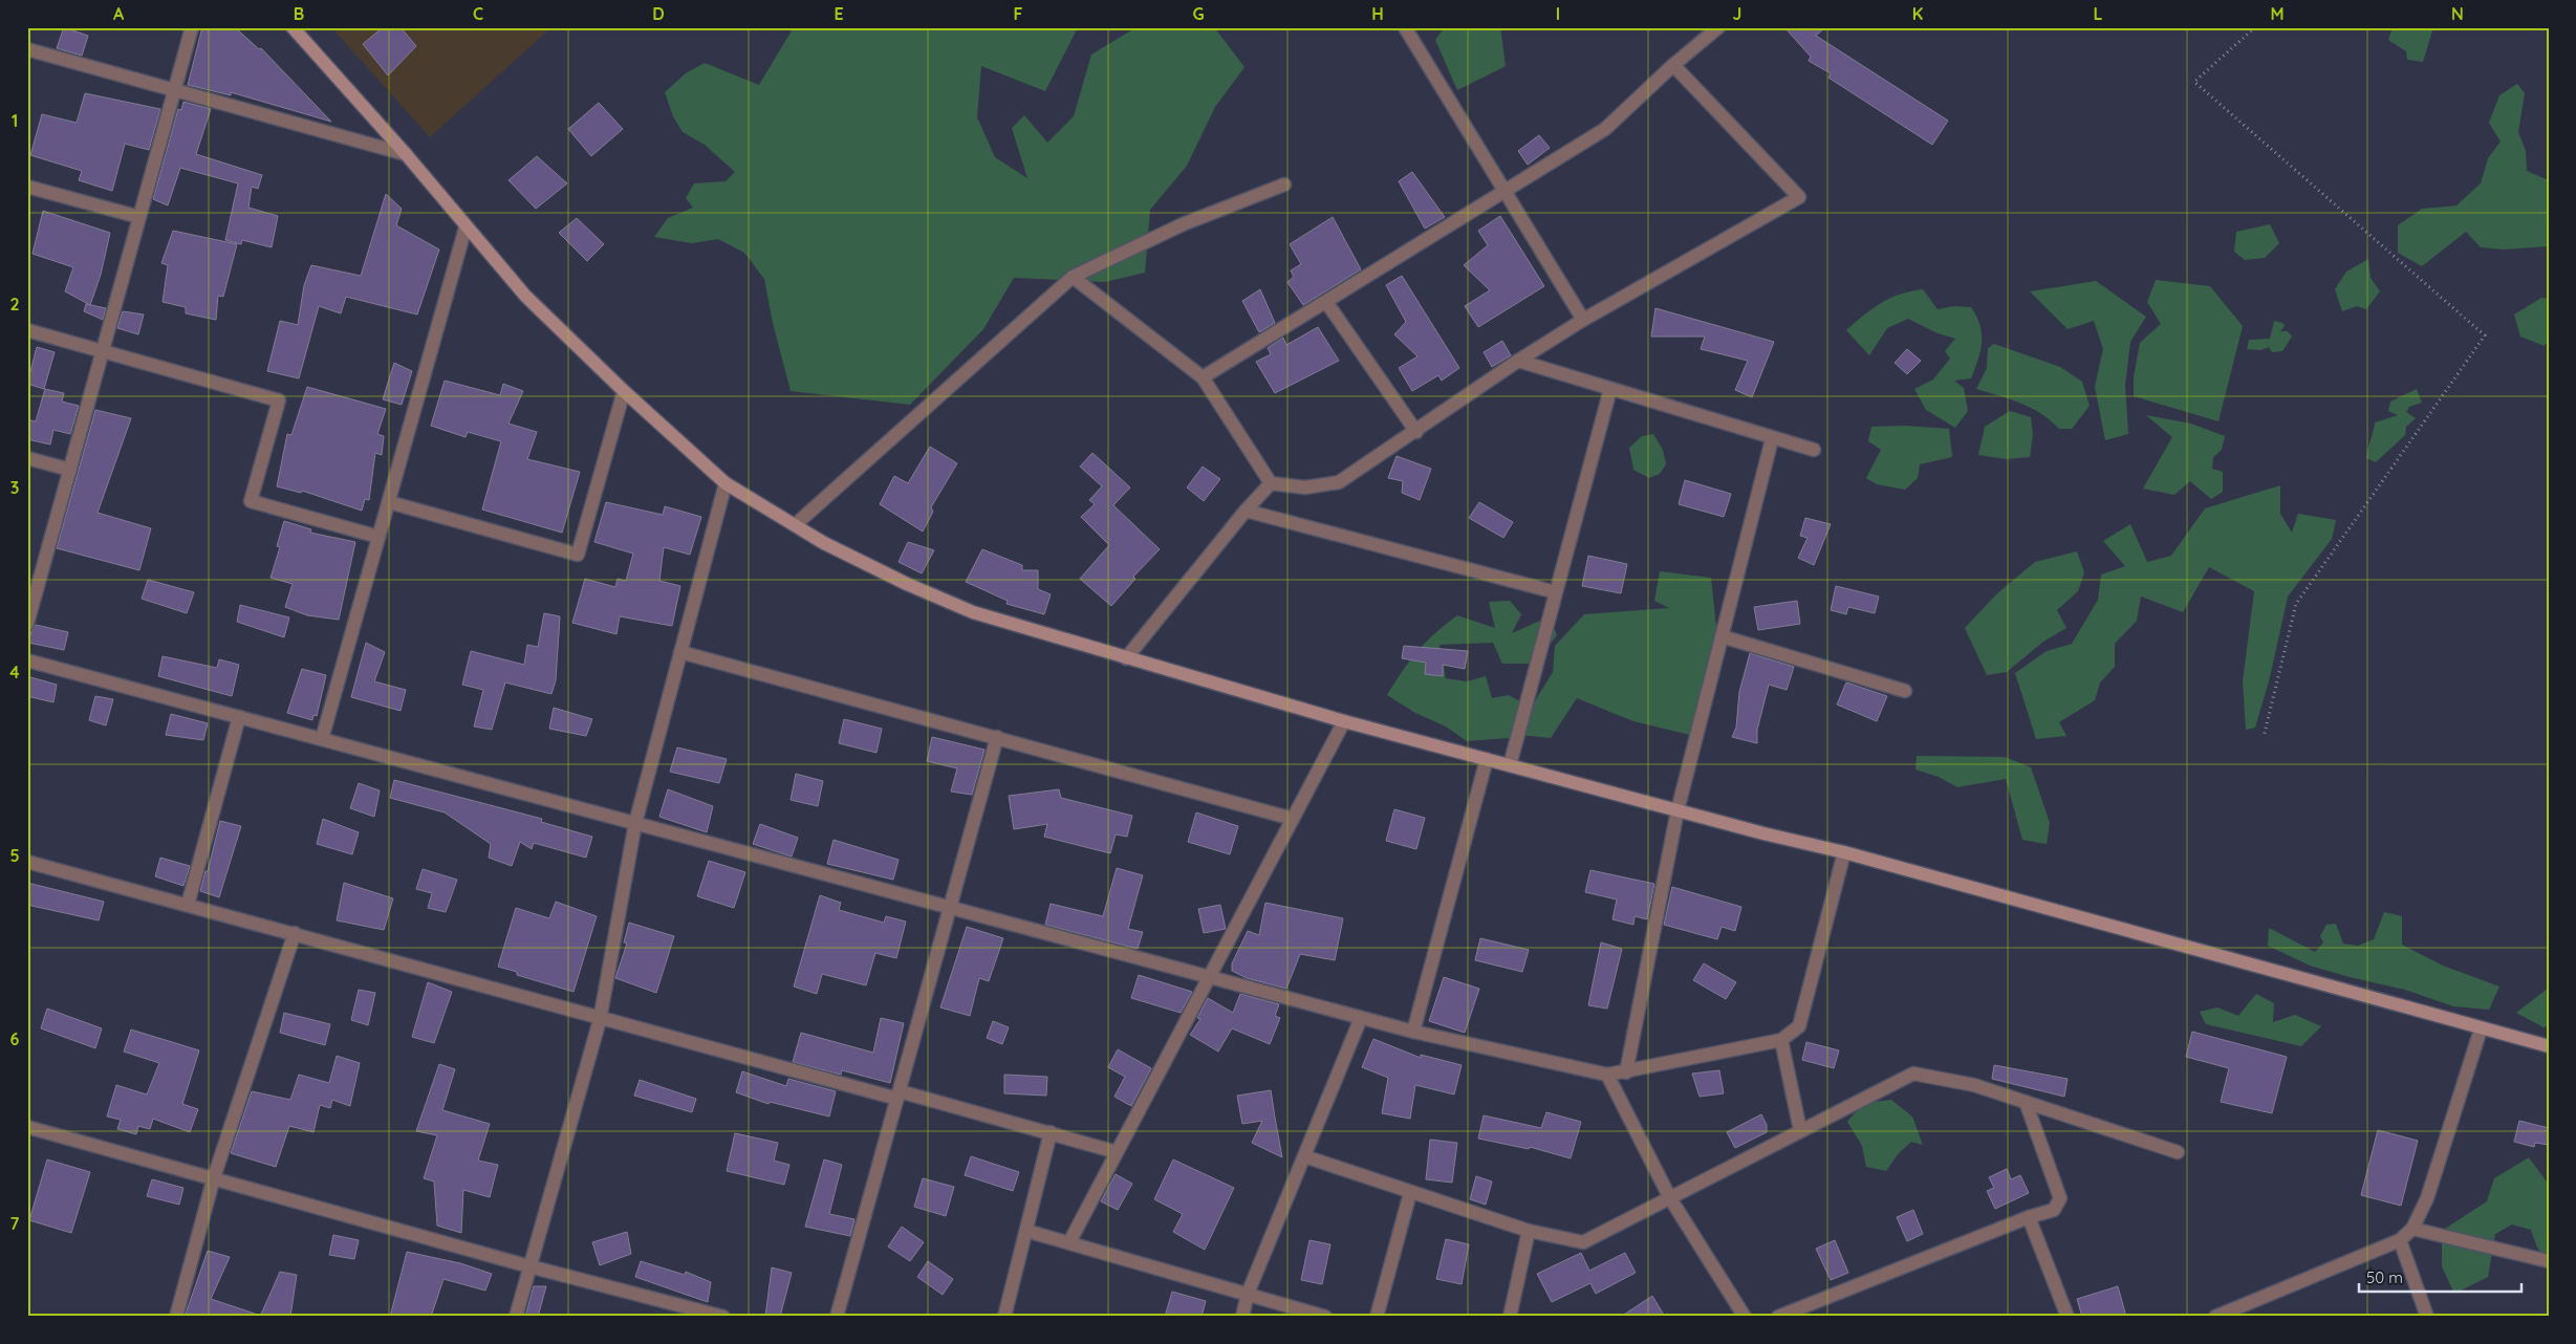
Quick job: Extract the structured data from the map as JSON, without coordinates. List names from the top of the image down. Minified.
{"scale_bar":"50 m","grid":{"columns":["A","B","C","D","E","F","G","H","I","J","K","L","M","N"],"rows":["1","2","3","4","5","6","7"]}}
